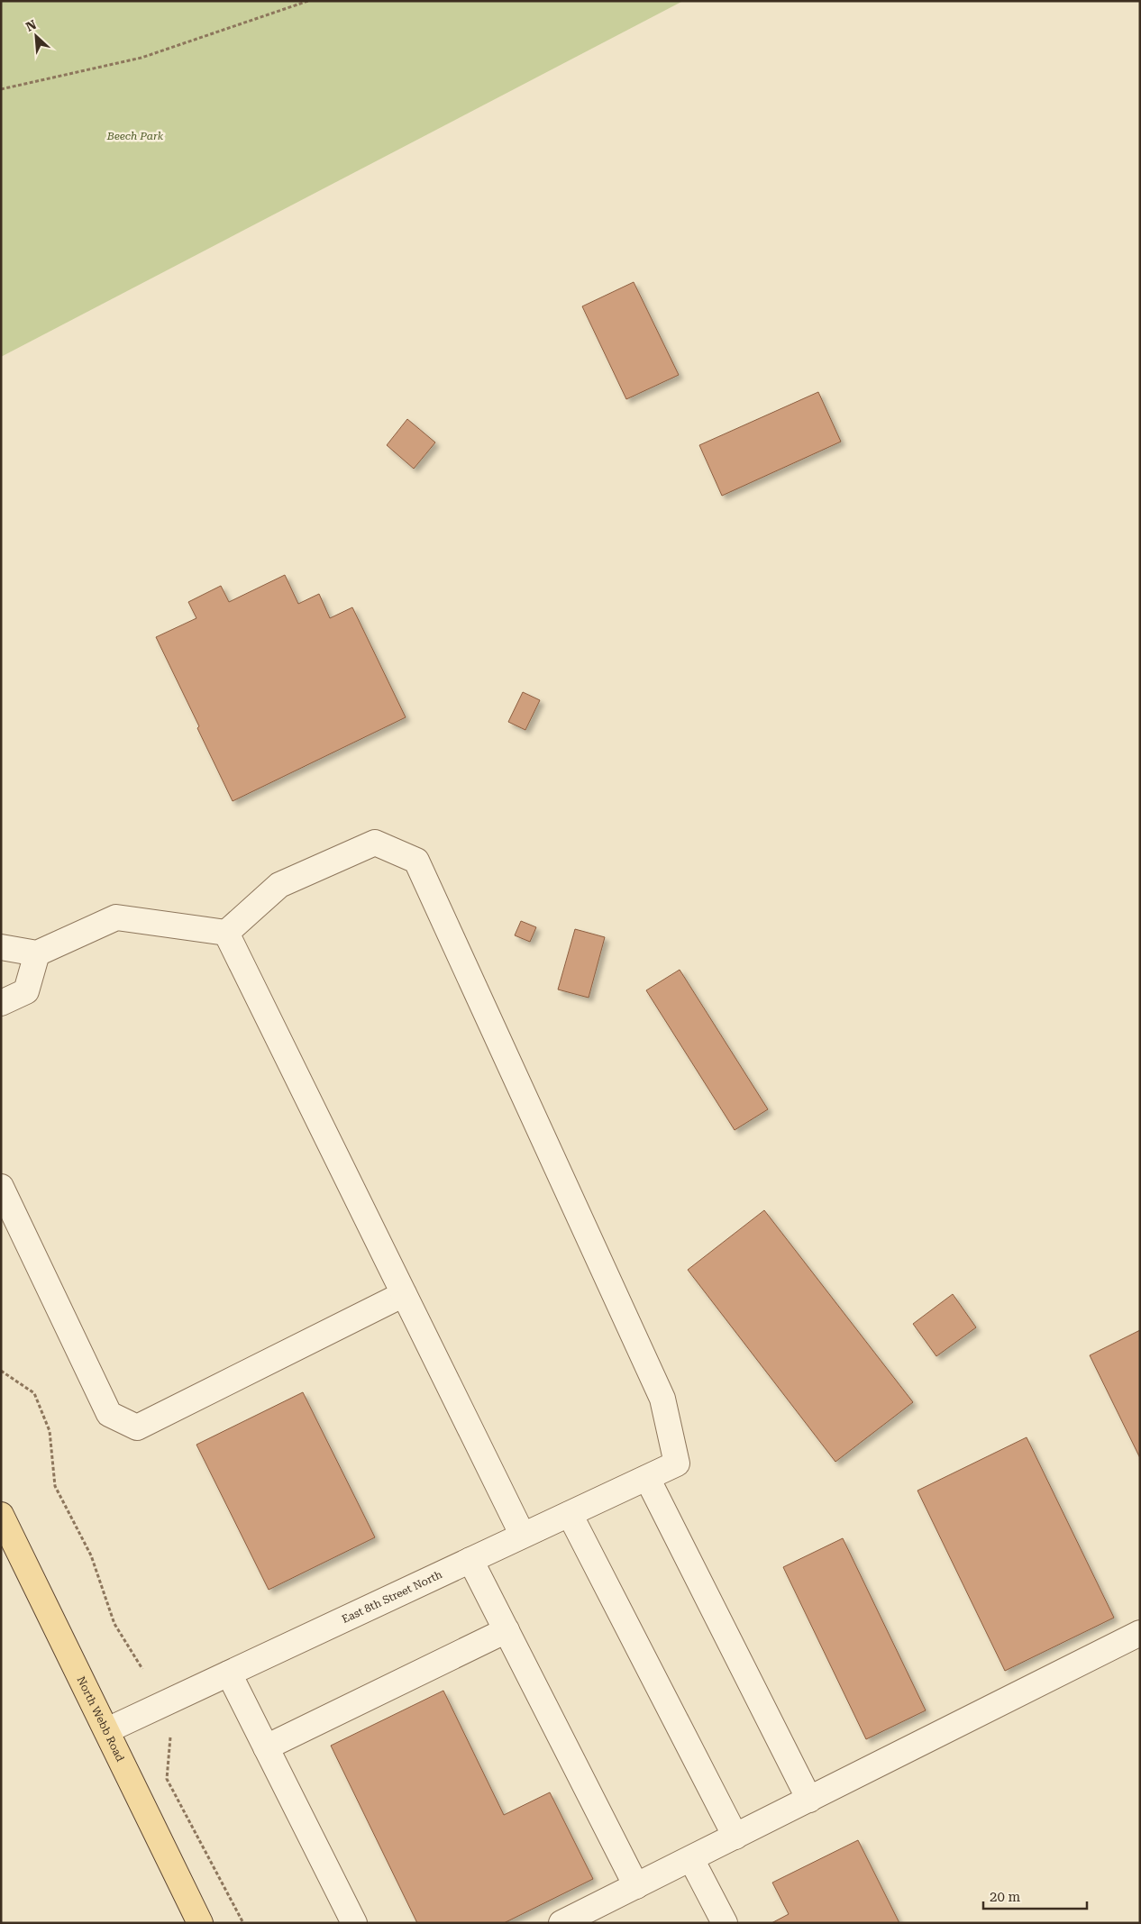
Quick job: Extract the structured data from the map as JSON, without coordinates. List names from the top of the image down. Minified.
{"streets":{"main road":["North Webb Road"],"street":["East 8th Street North"]},"crossings":[["East 8th Street North","North Webb Road"]],"parks":["Beech Park"],"scale_bar":"20 m","north":"top left"}
